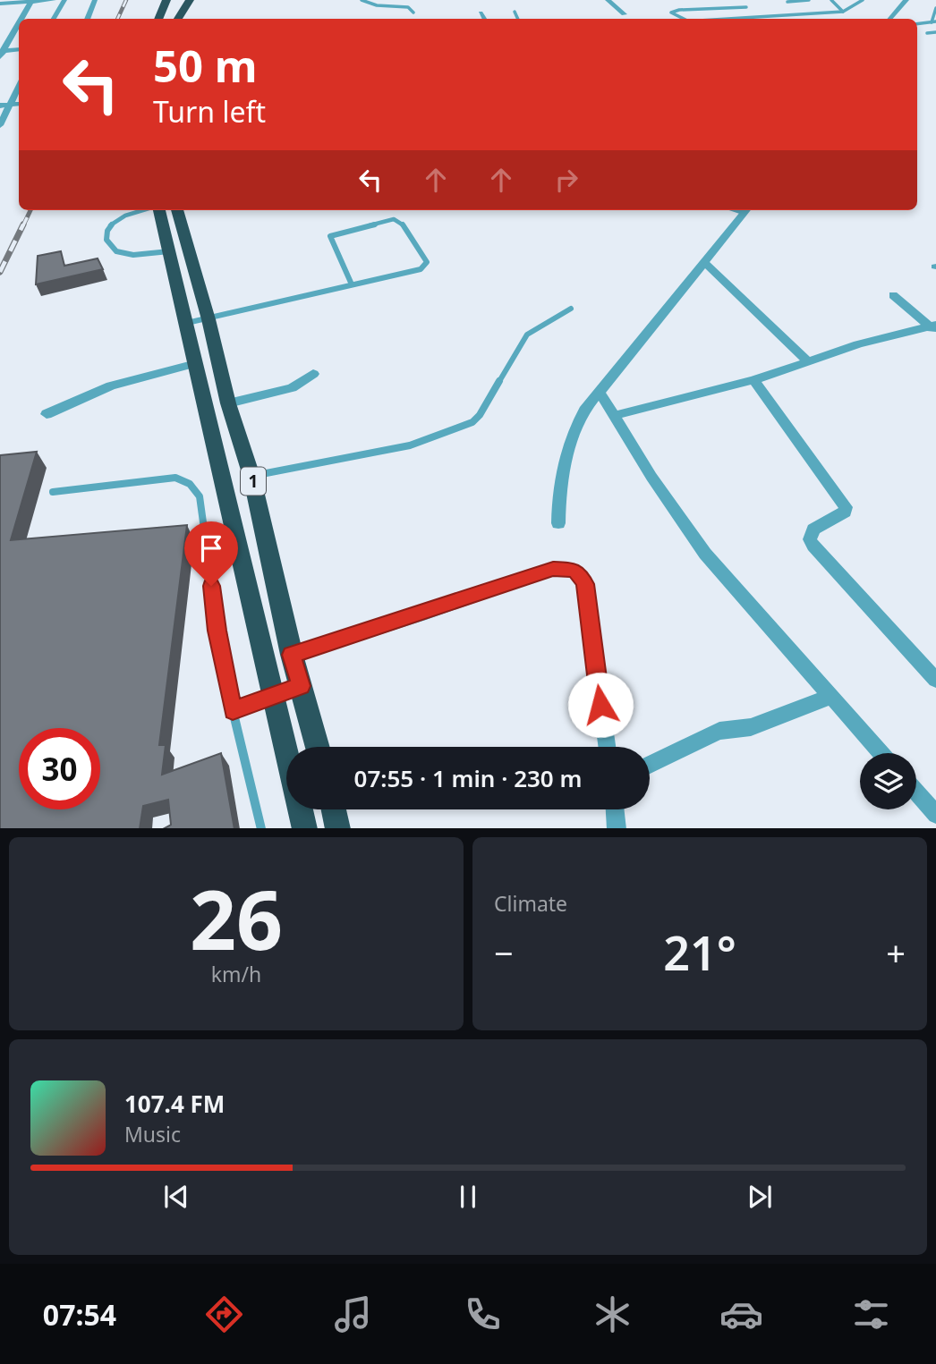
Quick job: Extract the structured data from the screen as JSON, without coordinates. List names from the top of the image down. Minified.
{"streets":{"highway":["1"]},"page":{"turn":["50 m","Turn left"],"limit":"30","trip":"07:55 · 1 min · 230 m","tile":[["26","km/h"],"Climate"],"heat":["−","21°","+"],"song":["107.4 FM","Music"],"tabs":"07:54"}}
